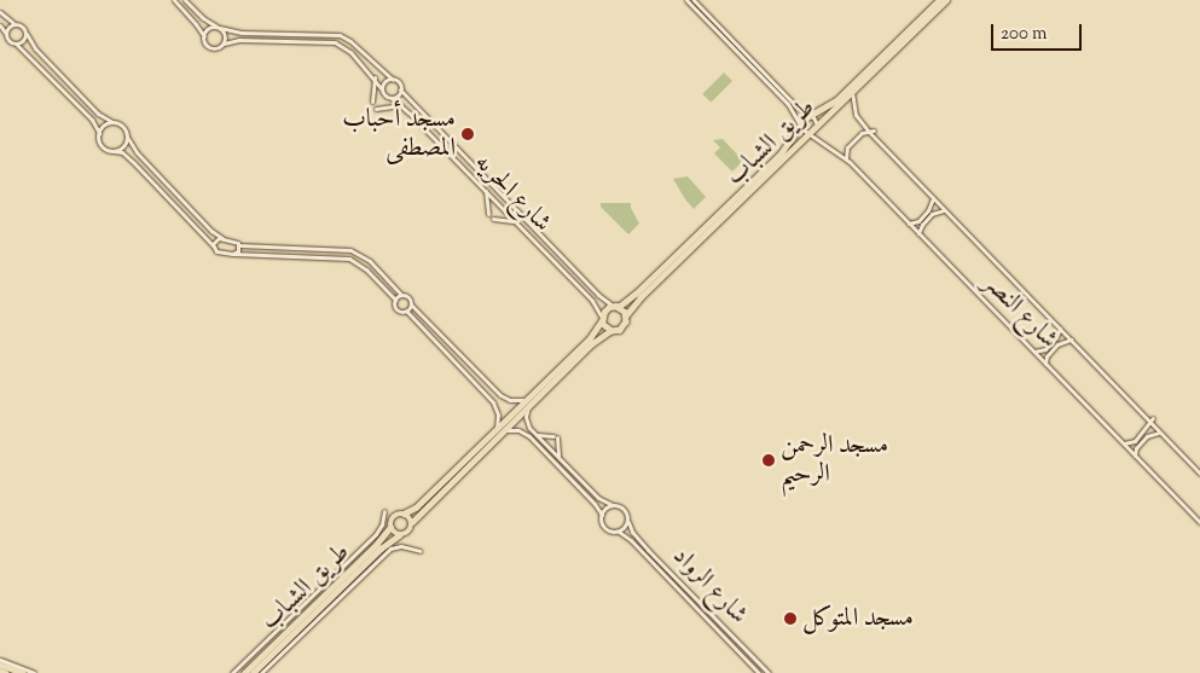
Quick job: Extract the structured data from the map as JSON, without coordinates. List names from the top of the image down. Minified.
{"streets":{"main road":["طريق الشباب"],"street":["شارع الحريه","شارع النصر","شارع الرواد"]},"crossings":[["طريق الشباب","شارع الحريه"],["طريق الشباب","شارع النصر"]],"places":["مسجد أحباب المصطفى","مسجد الرحمن الرحيم","مسجد المتوكل"],"scale_bar":"200 m"}
